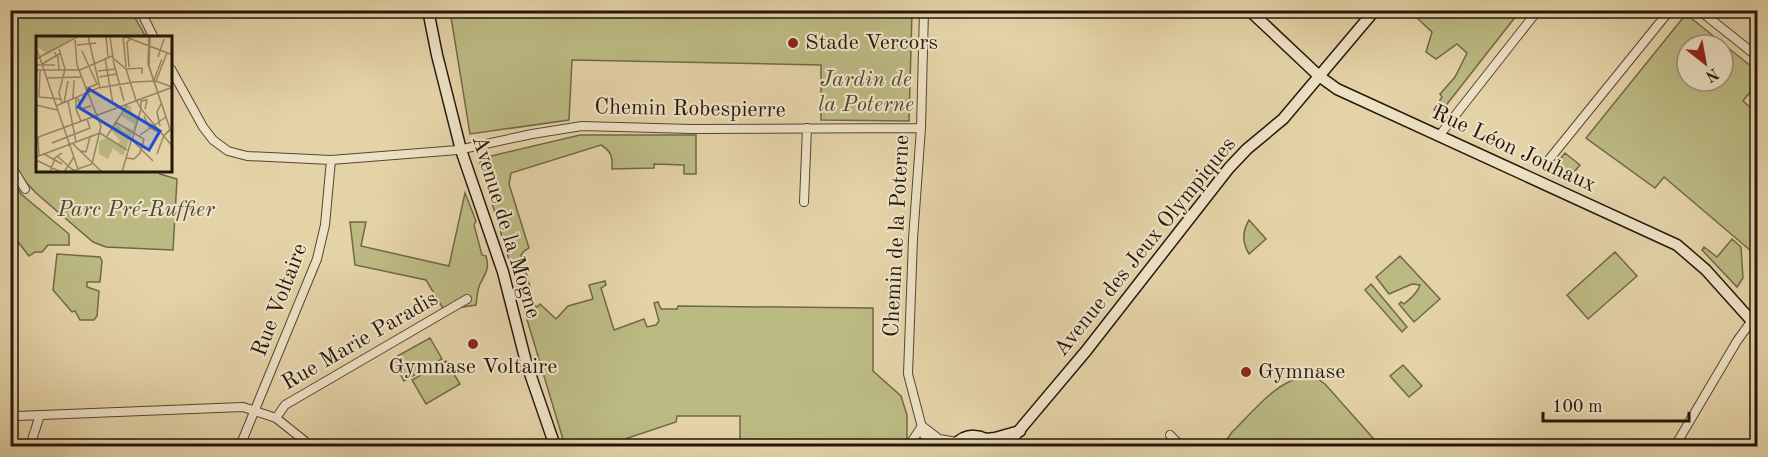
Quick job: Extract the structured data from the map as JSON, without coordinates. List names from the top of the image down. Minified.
{"streets":{"main road":["Rue Léon Jouhaux","Avenue de la Mogne","Avenue des Jeux Olympiques"],"street":["Chemin Robespierre","Chemin de la Poterne","Rue Voltaire","Rue Marie Paradis"]},"crossings":[["Chemin Robespierre","Avenue de la Mogne"],["Chemin Robespierre","Chemin de la Poterne"],["Chemin Robespierre","Rue Voltaire"],["Rue Léon Jouhaux","Avenue des Jeux Olympiques"]],"parks":["Jardin de la Poterne","Parc Pré-Ruffier"],"places":["Stade Vercors","Gymnase Voltaire","Gymnase"],"scale_bar":"100 m","north":"bottom right"}
